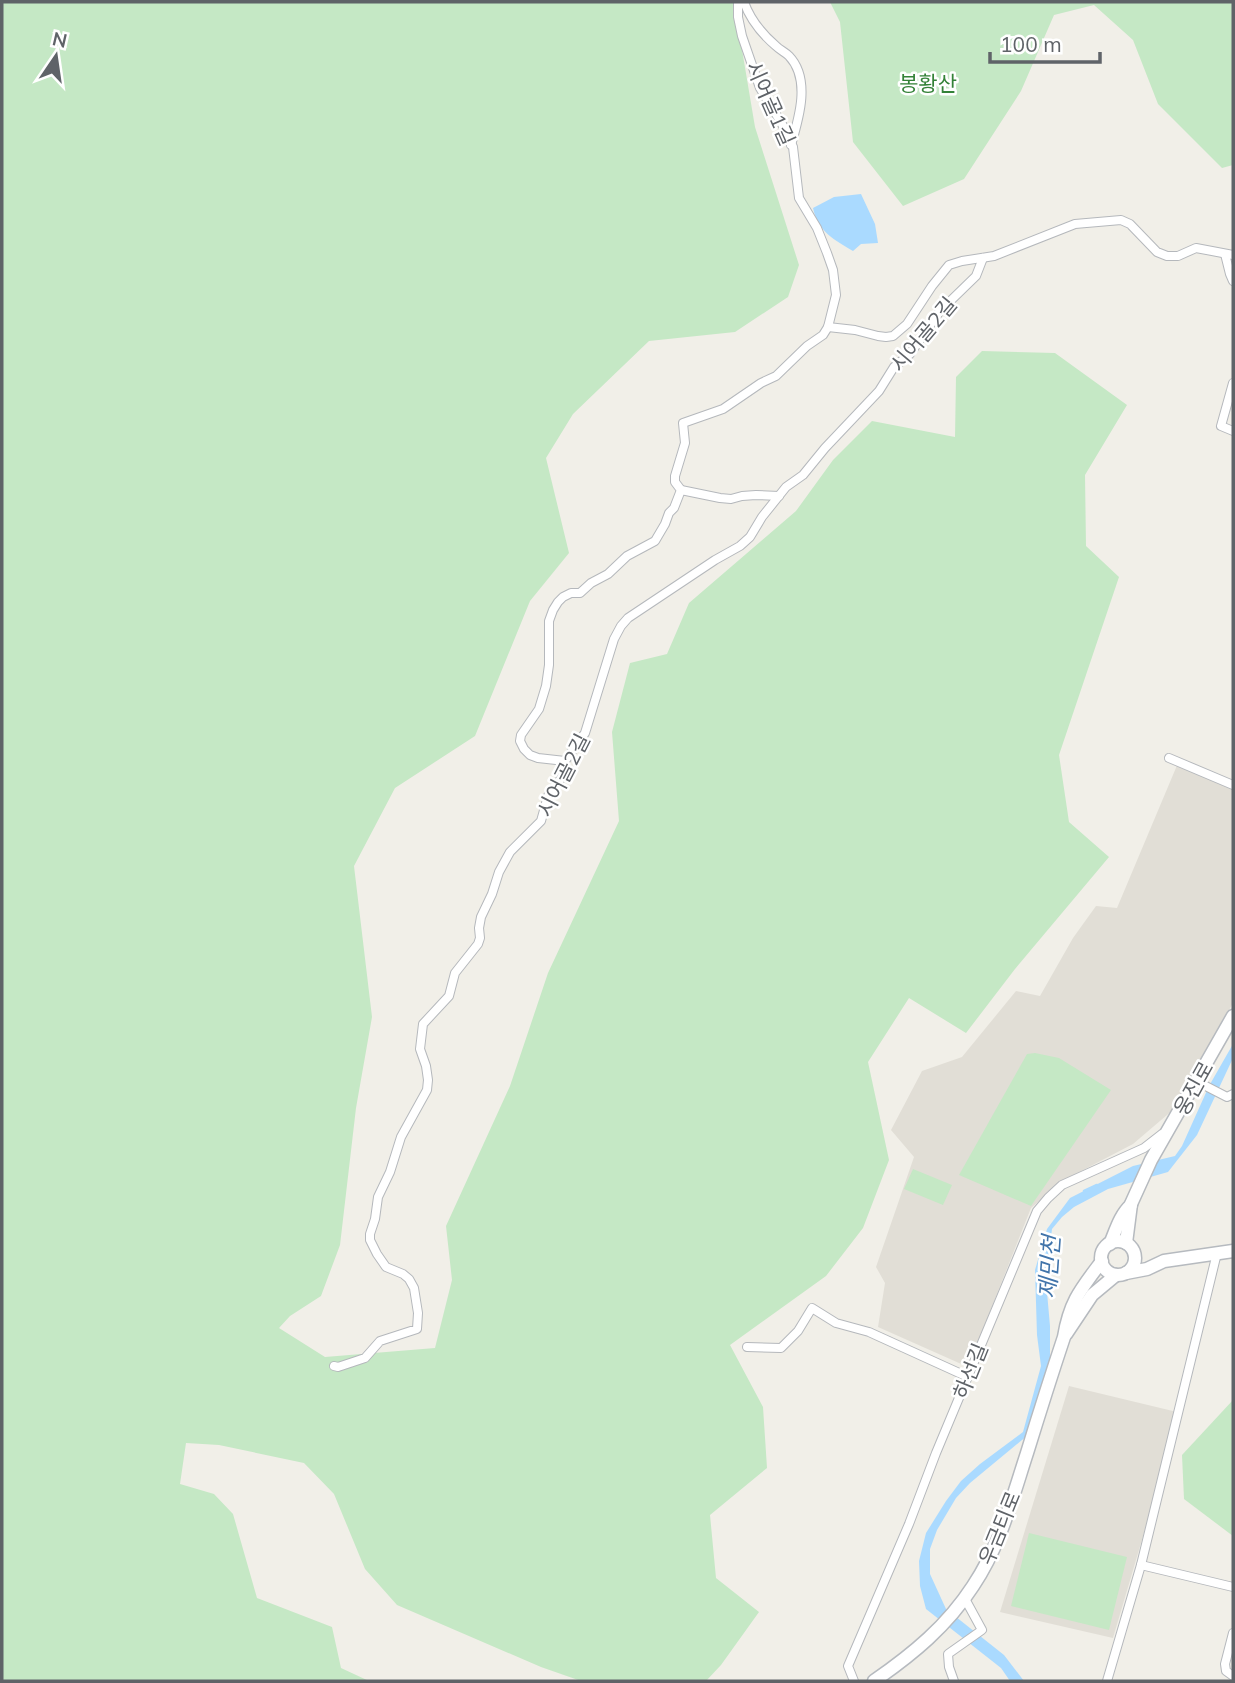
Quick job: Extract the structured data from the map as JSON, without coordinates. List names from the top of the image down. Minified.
{"streets":{"main road":["웅진로","우금티로"],"street":["시어골1길","시어골2길","하선길"]},"crossings":[["시어골1길","시어골2길"],["웅진로","하선길"]],"water":["제민천"],"parks":["봉황산"],"scale_bar":"100 m","north":"top"}
